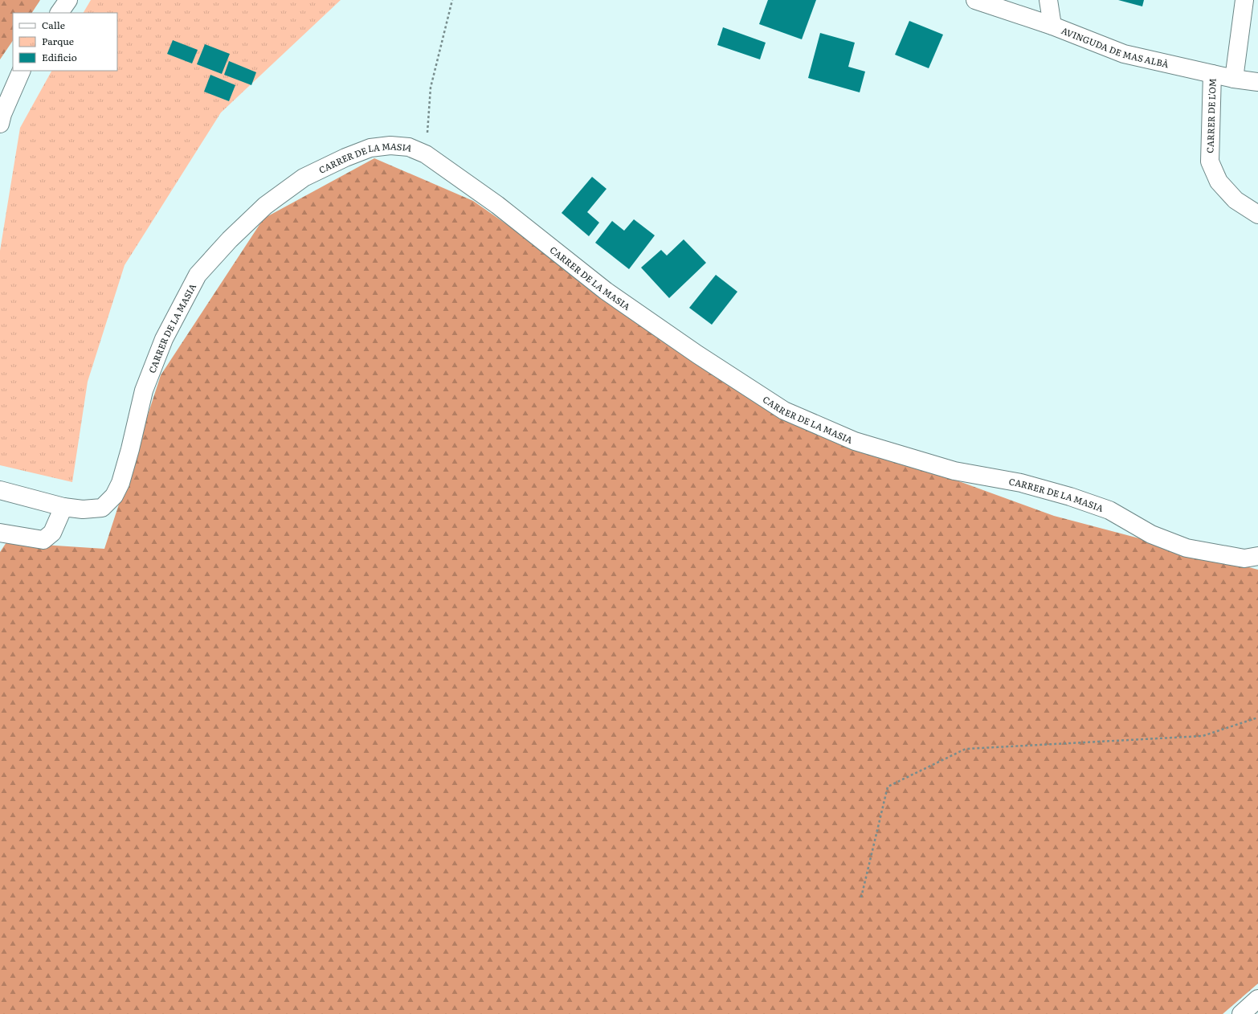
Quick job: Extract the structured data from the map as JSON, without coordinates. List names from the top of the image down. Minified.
{"streets":{"street":["AVINGUDA DE MAS ALBÀ","CARRER DE L'OM","CARRER DE LA MASIA"]},"crossings":[["AVINGUDA DE MAS ALBÀ","CARRER DE L'OM"]],"legend":["Calle","Parque","Edificio"]}
